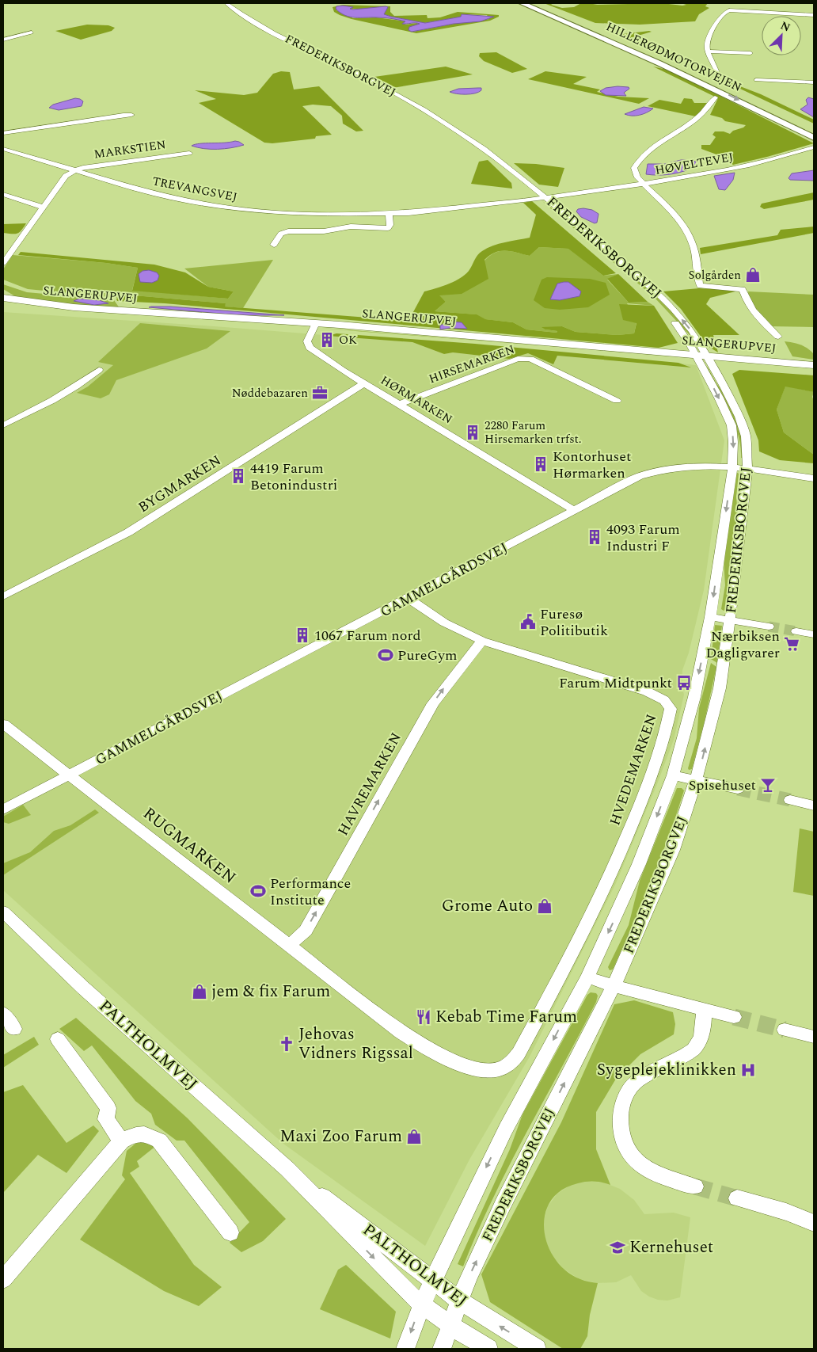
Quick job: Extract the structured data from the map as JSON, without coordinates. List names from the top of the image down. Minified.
{"streets":{"highway":["HILLERØDMOTORVEJEN"],"main road":["SLANGERUPVEJ"],"street":["FREDERIKSBORGVEJ","MARKSTIEN","HØVELTEVEJ","TREVANGSVEJ","HIRSEMARKEN","HØRMARKEN","BYGMARKEN","GAMMELGÅRDSVEJ","HVEDEMARKEN","HAVREMARKEN","RUGMARKEN","PALTHOLMVEJ"]},"crossings":[["FREDERIKSBORGVEJ","HØVELTEVEJ"],["FREDERIKSBORGVEJ","TREVANGSVEJ"],["FREDERIKSBORGVEJ","SLANGERUPVEJ"],["FREDERIKSBORGVEJ","GAMMELGÅRDSVEJ"],["FREDERIKSBORGVEJ","PALTHOLMVEJ"],["MARKSTIEN","TREVANGSVEJ"],["HØVELTEVEJ","TREVANGSVEJ"],["SLANGERUPVEJ","HØRMARKEN"],["HIRSEMARKEN","HØRMARKEN"],["HØRMARKEN","BYGMARKEN"],["HØRMARKEN","GAMMELGÅRDSVEJ"],["GAMMELGÅRDSVEJ","HVEDEMARKEN"],["GAMMELGÅRDSVEJ","RUGMARKEN"],["HVEDEMARKEN","HAVREMARKEN"],["HVEDEMARKEN","RUGMARKEN"],["HAVREMARKEN","RUGMARKEN"]],"one_way":["HAVREMARKEN"],"places":{"shop":["Solgården","Grome Auto","jem & fix Farum","Maxi Zoo Farum"],"building":["OK","2280 Farum Hirsemarken trfst.","Kontorhuset Hørmarken","4419 Farum Betonindustri","4093 Farum Industri F","1067 Farum nord"],"office":["Nøddebazaren"],"public building":["Furesø Politibutik"],"supermarket":["Nærbiksen Dagligvarer"],"sports":["PureGym","Performance Institute"],"bus stop":["Farum Midtpunkt"],"bar":["Spisehuset"],"restaurant":["Kebab Time Farum"],"church":["Jehovas Vidners Rigssal"],"hospital":["Sygeplejeklinikken"],"school or university":["Kernehuset"]},"north":"top right"}
